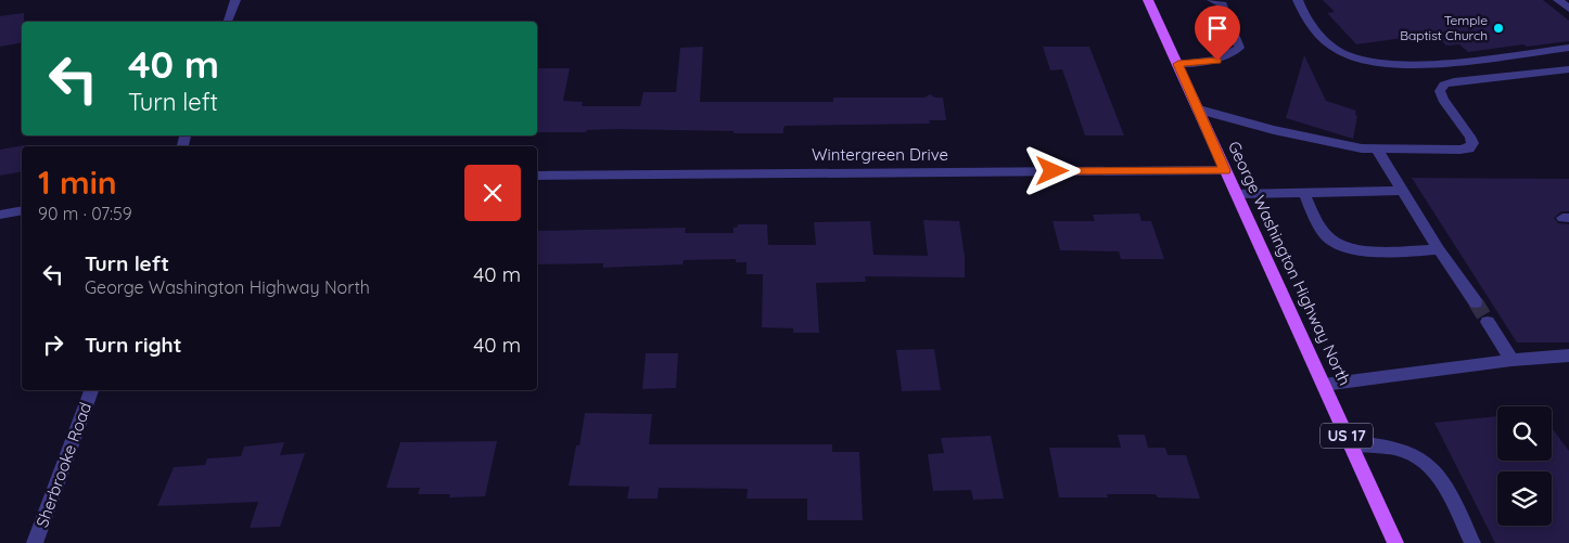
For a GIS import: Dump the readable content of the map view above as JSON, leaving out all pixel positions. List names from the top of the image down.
{
  "streets": {
    "main road": ["George Washington Highway North", "US 17"],
    "street": ["Wintergreen Drive", "Sherbrooke Road"]
  },
  "crossings": [
    ["Wintergreen Drive", "George Washington Highway North"]
  ],
  "places": ["Temple Baptist Church"],
  "page": {
    "turn": ["40 m", "Turn left"],
    "heading": ["1 min", "90 m · 07:59"],
    "list": [
      {
        "name": "Turn left",
        "note": "George Washington Highway North",
        "value": "40 m"
      },
      {
        "name": "Turn right",
        "value": "40 m"
      }
    ]
  }
}
